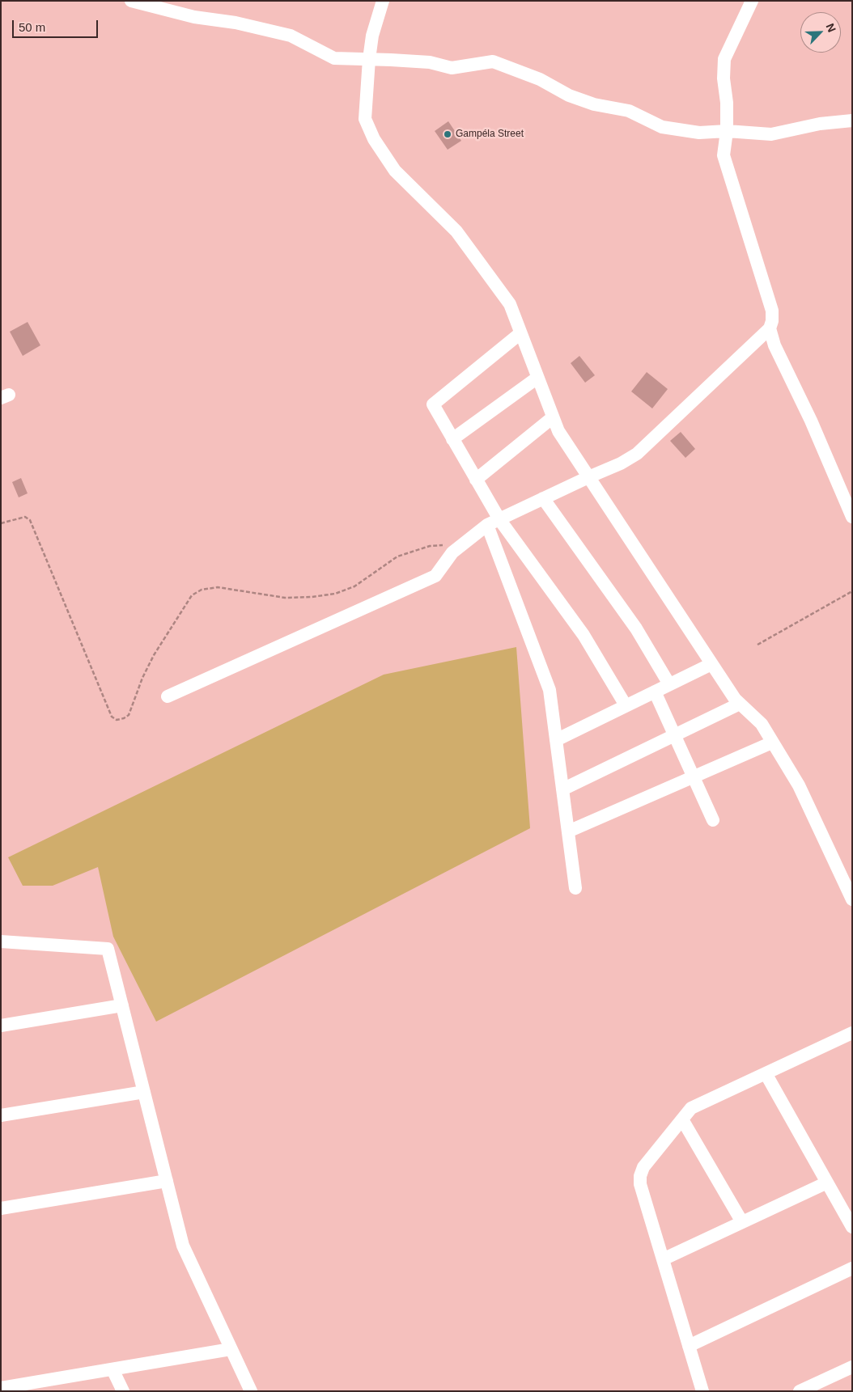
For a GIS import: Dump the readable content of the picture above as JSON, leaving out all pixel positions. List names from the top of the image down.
{
  "places": ["Gampéla Street"],
  "scale_bar": "50 m",
  "north": "top right"
}
